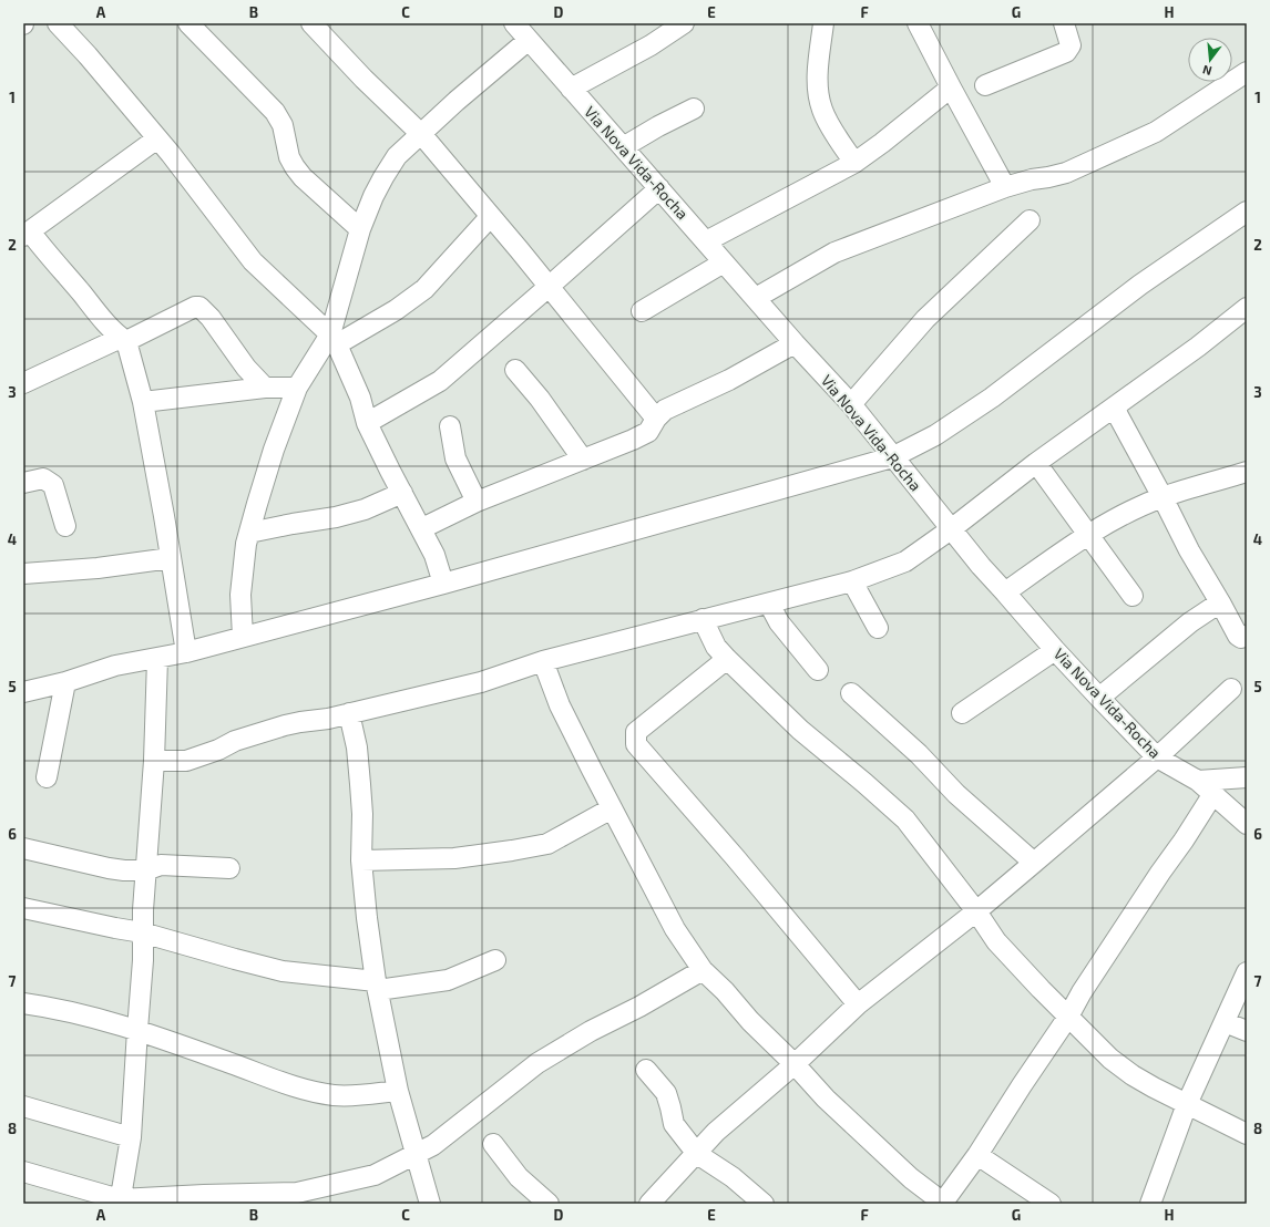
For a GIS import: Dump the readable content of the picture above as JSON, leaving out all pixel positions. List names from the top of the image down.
{
  "streets": {
    "street": ["Via Nova Vida-Rocha"]
  },
  "north": "bottom",
  "grid": {
    "columns": [
      "A",
      "B",
      "C",
      "D",
      "E",
      "F",
      "G",
      "H"
    ],
    "rows": [
      "1",
      "2",
      "3",
      "4",
      "5",
      "6",
      "7",
      "8"
    ]
  }
}
